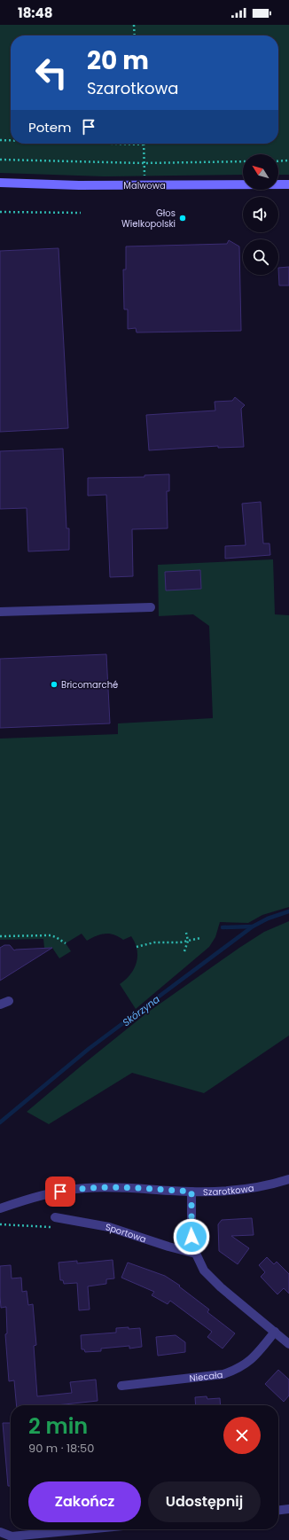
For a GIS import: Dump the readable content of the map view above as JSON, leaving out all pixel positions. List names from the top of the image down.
{
  "streets": {
    "street": [
      "Malwowa",
      "Szarotkowa",
      "Sportowa",
      "Niecała"
    ]
  },
  "water": ["Skórzyna"],
  "places": ["Głos Wielkopolski", "Bricomarché"],
  "north": "top left",
  "page": {
    "status": "18:48",
    "turn": ["20 m", "Szarotkowa"],
    "then": "Potem",
    "heading": ["2 min", "90 m · 18:50"],
    "buttons": ["Zakończ", "Udostępnij"]
  }
}
